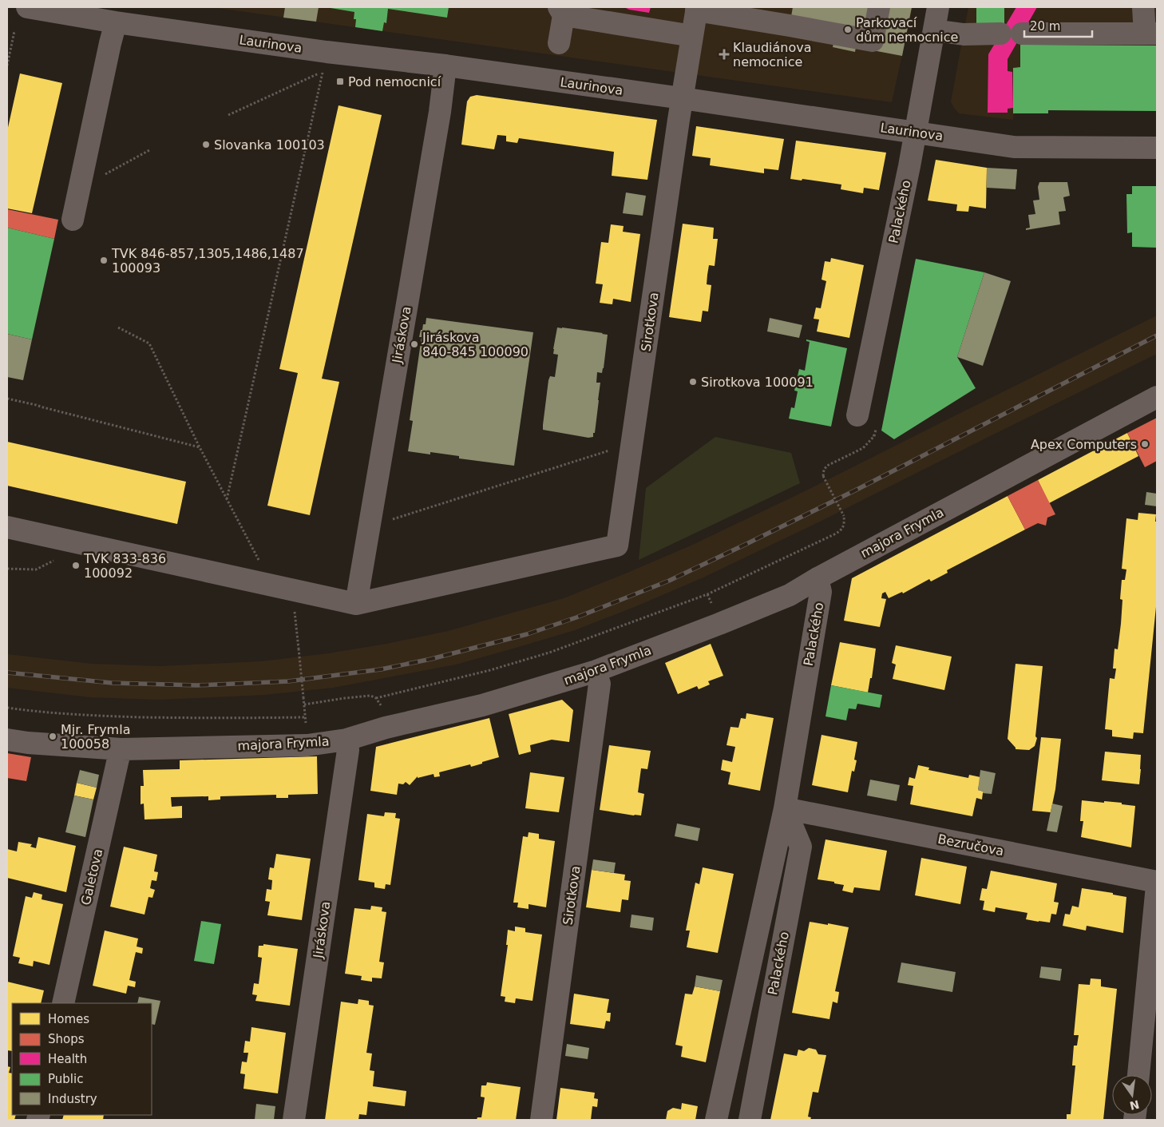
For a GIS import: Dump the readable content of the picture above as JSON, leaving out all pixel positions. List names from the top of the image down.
{
  "streets": {
    "street": [
      "Laurinova",
      "Palackého",
      "Sirotkova",
      "Jiráskova",
      "majora Frymla",
      "Bezručova",
      "Galetova"
    ]
  },
  "crossings": [
    ["Laurinova", "Palackého"],
    ["Laurinova", "Sirotkova"],
    ["Laurinova", "Jiráskova"],
    ["Palackého", "majora Frymla"],
    ["Palackého", "Bezručova"],
    ["Sirotkova", "Jiráskova"],
    ["Sirotkova", "majora Frymla"],
    ["Jiráskova", "majora Frymla"],
    ["majora Frymla", "Galetova"]
  ],
  "places": {
    "other": [
      "Parkovací dům nemocnice",
      "Slovanka 100103",
      "TVK 846-857,1305,1486,1487 100093",
      "Jiráskova 840-845 100090",
      "Sirotkova 100091",
      "Apex Computers",
      "TVK 833-836 100092",
      "Mjr. Frymla 100058"
    ],
    "health": ["Klaudiánova nemocnice"],
    "transit": ["Pod nemocnicí"]
  },
  "legend": [
    "Homes",
    "Shops",
    "Health",
    "Public",
    "Industry"
  ],
  "scale_bar": "20 m",
  "north": "bottom"
}
